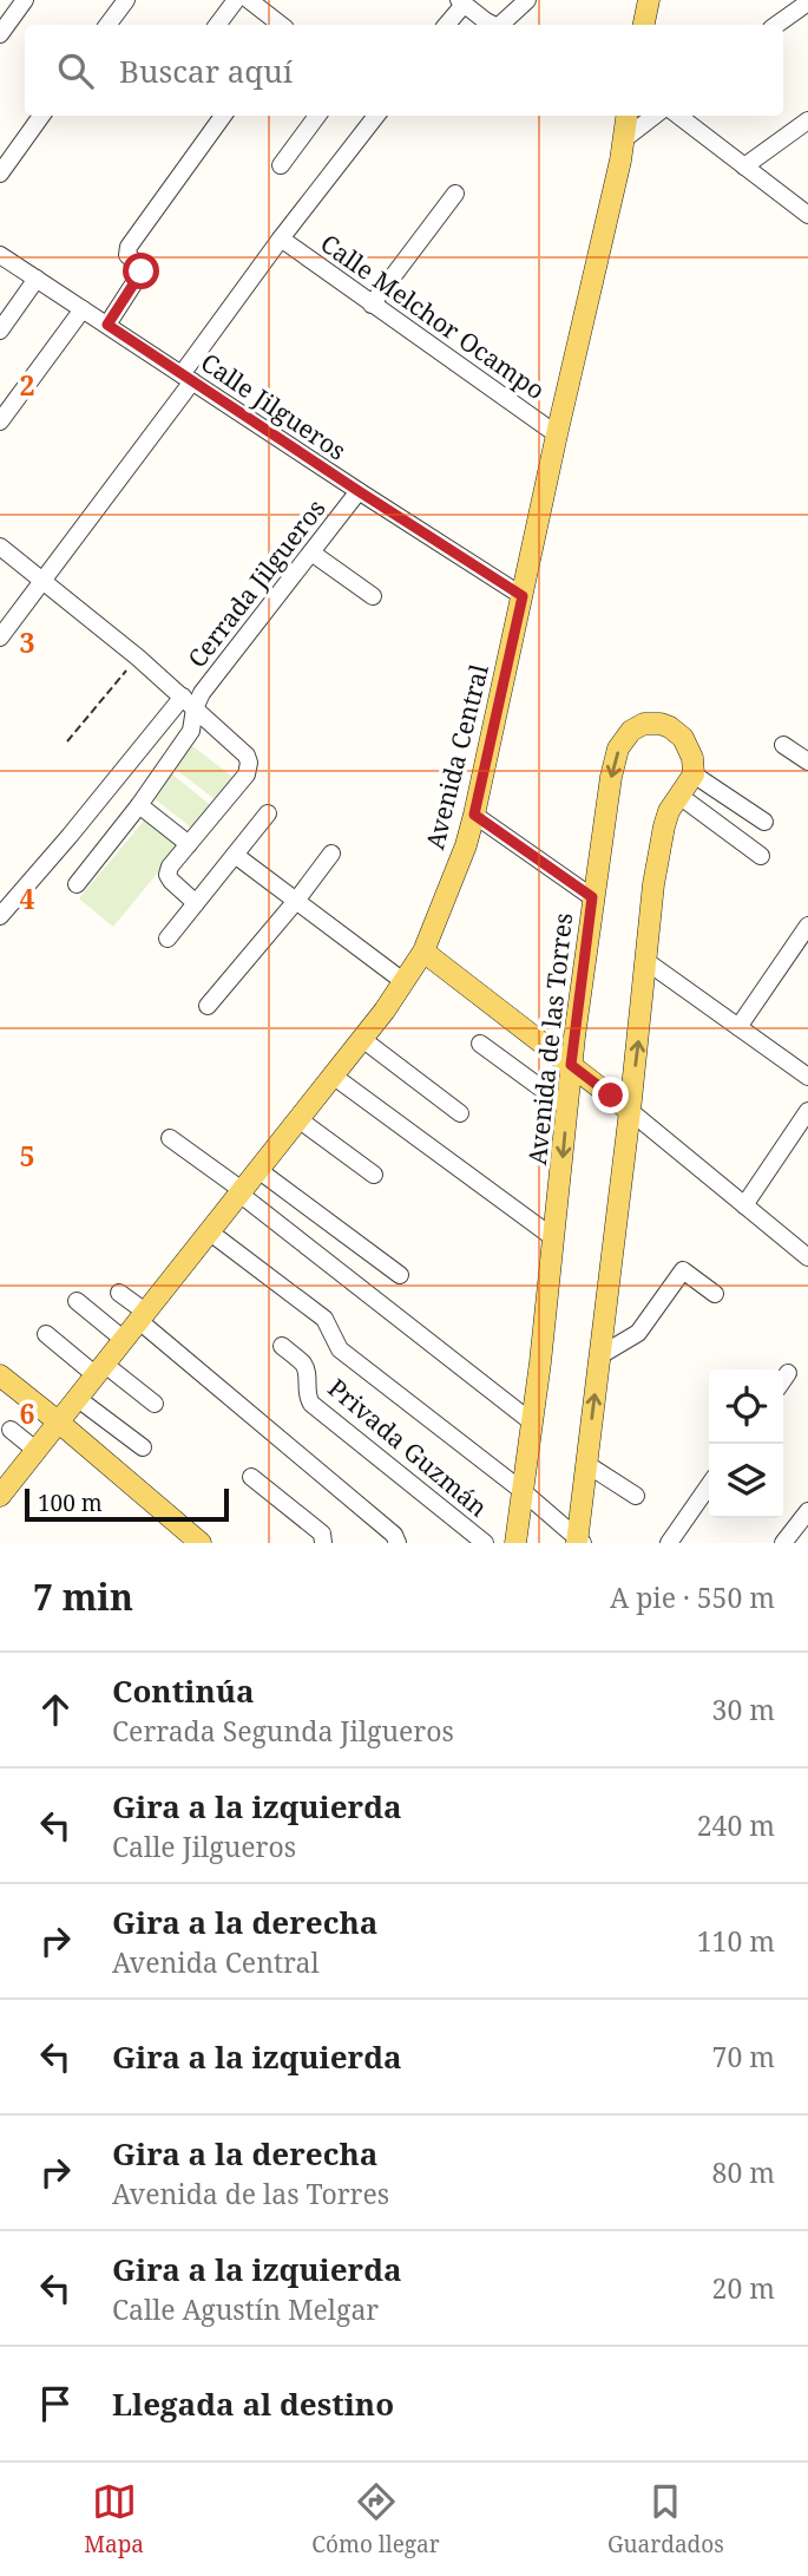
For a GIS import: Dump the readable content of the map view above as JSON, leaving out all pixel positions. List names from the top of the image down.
{
  "streets": {
    "main road": ["Avenida Central", "Avenida de las Torres"],
    "street": [
      "Calle Melchor Ocampo",
      "Calle Jilgueros",
      "Cerrada Jilgueros",
      "Privada Guzmán"
    ]
  },
  "crossings": [
    ["Calle Melchor Ocampo", "Avenida Central"],
    ["Calle Jilgueros", "Cerrada Jilgueros"],
    ["Calle Jilgueros", "Avenida Central"]
  ],
  "scale_bar": "100 m",
  "page": {
    "search": "Buscar aquí",
    "scale": "100 m",
    "heading": ["7 min", "A pie · 550 m"],
    "list": [
      ["Continúa", "Cerrada Segunda Jilgueros", "30 m"],
      ["Gira a la izquierda", "Calle Jilgueros", "240 m"],
      ["Gira a la derecha", "Avenida Central", "110 m"],
      ["Gira a la izquierda", "70 m"],
      ["Gira a la derecha", "Avenida de las Torres", "80 m"],
      ["Gira a la izquierda", "Calle Agustín Melgar", "20 m"],
      "Llegada al destino"
    ],
    "nav": ["Mapa", "Cómo llegar", "Guardados"]
  },
  "grid": {
    "rows": [
      "2",
      "3",
      "4",
      "5",
      "6"
    ]
  }
}
